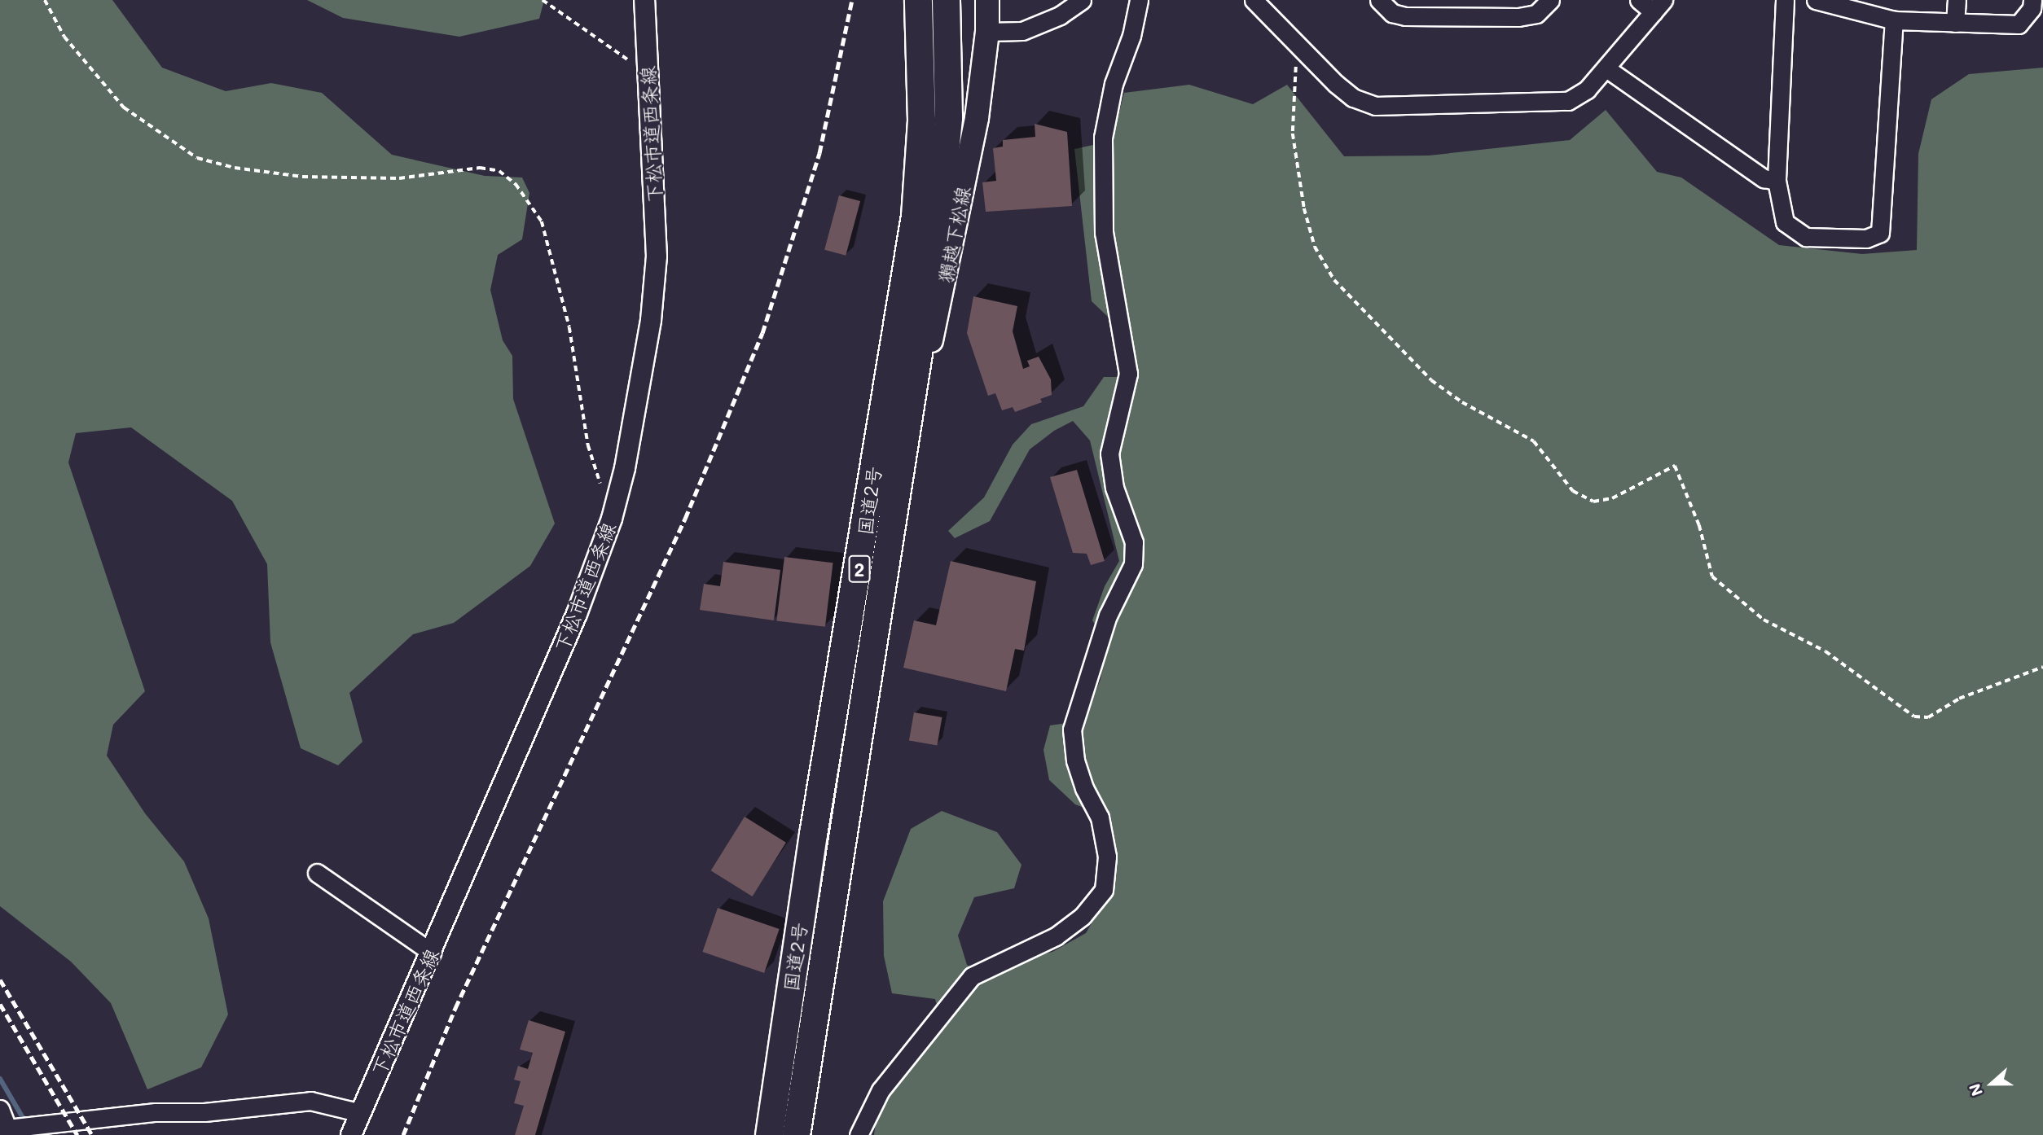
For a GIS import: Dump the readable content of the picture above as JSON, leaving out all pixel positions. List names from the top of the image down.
{
  "streets": {
    "highway": ["国道2号", "2"],
    "main road": ["獺越下松線"],
    "street": ["下松市道西条線"]
  },
  "crossings": [
    ["獺越下松線", "国道2号"]
  ],
  "north": "left"
}
